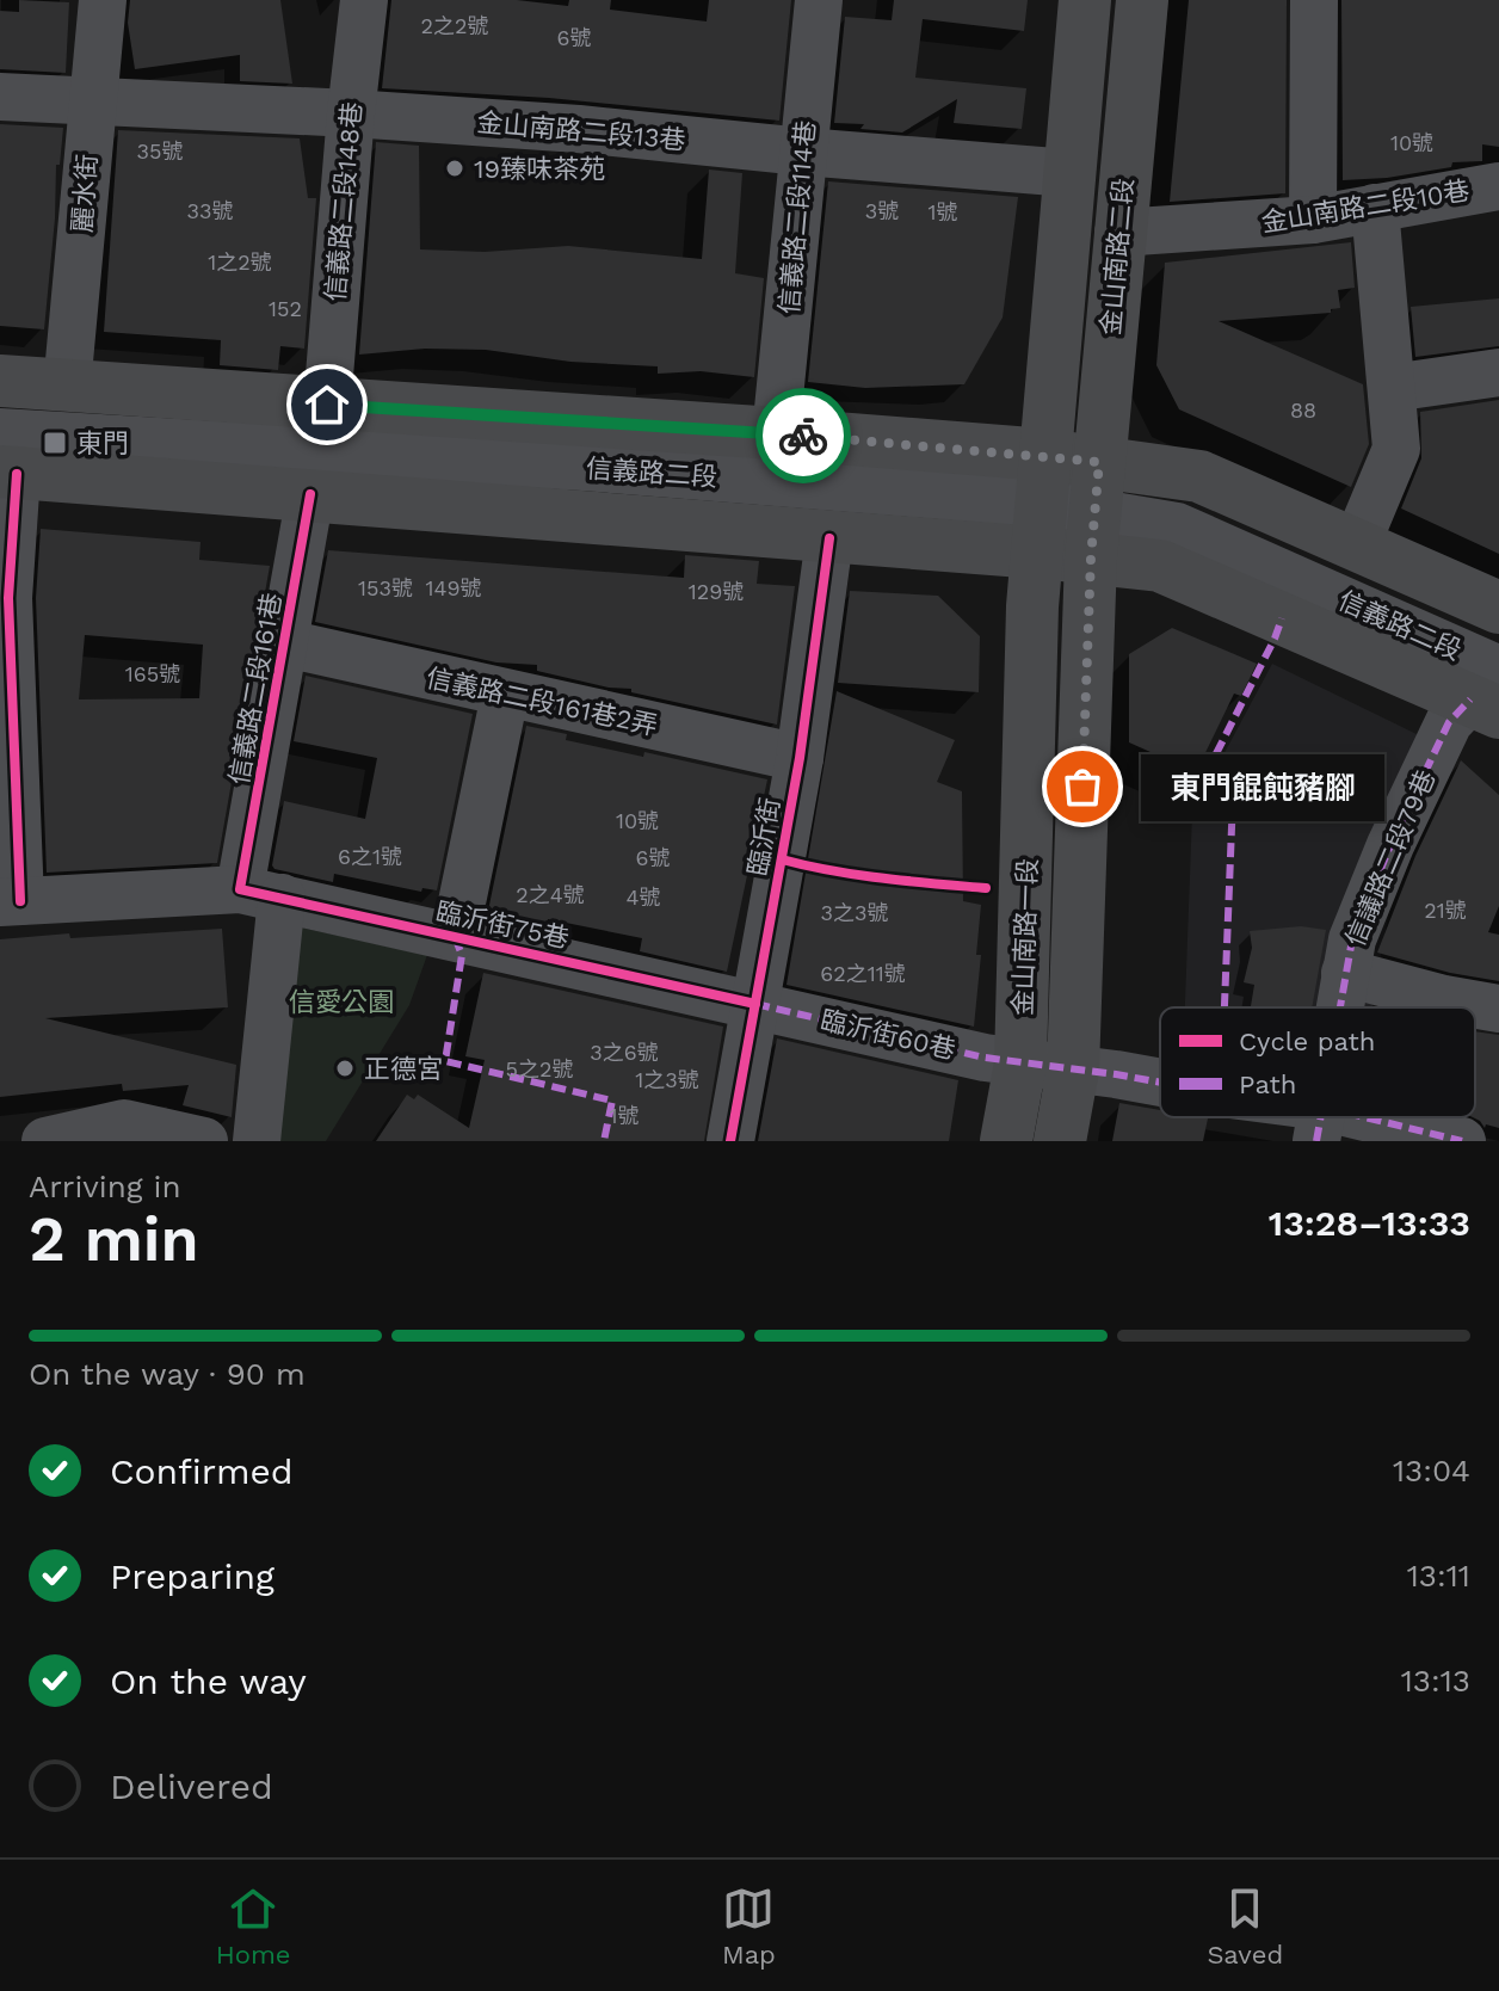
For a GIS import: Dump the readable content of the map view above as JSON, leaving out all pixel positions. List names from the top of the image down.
{
  "streets": {
    "main road": ["金山南路二段", "信義路二段", "金山南路一段"],
    "street": [
      "金山南路二段13巷",
      "麗水街",
      "信義路二段148巷",
      "金山南路二段10巷",
      "信義路二段114巷",
      "信義路二段161巷",
      "信義路二段161巷2弄",
      "臨沂街",
      "信議路二段79巷",
      "臨沂街75巷",
      "臨沂街60巷"
    ]
  },
  "crossings": [
    ["金山南路二段13巷", "麗水街"],
    ["金山南路二段13巷", "信義路二段148巷"],
    ["金山南路二段13巷", "信義路二段114巷"],
    ["金山南路二段13巷", "金山南路二段"],
    ["麗水街", "信義路二段"],
    ["信義路二段148巷", "信義路二段"],
    ["金山南路二段10巷", "金山南路二段"],
    ["信義路二段114巷", "信義路二段"],
    ["金山南路二段", "信義路二段"],
    ["金山南路二段", "金山南路一段"],
    ["信義路二段", "信義路二段161巷"],
    ["信義路二段", "臨沂街"],
    ["信義路二段", "信議路二段79巷"],
    ["信義路二段", "金山南路一段"],
    ["信義路二段161巷", "信義路二段161巷2弄"],
    ["信義路二段161巷", "臨沂街75巷"],
    ["信義路二段161巷2弄", "臨沂街"],
    ["臨沂街", "臨沂街75巷"],
    ["臨沂街", "臨沂街60巷"],
    ["臨沂街75巷", "臨沂街60巷"],
    ["金山南路一段", "臨沂街60巷"]
  ],
  "parks": ["信愛公園"],
  "places": {
    "other": ["19臻味茶苑", "東門餛飩豬腳", "正德宮"],
    "transit": ["東門"]
  },
  "house_numbers": [
    "2之2號",
    "6號",
    "10號",
    "35號",
    "33號",
    "3號",
    "1號",
    "1之2號",
    "152",
    "88",
    "153號",
    "149號",
    "129號",
    "165號",
    "10號",
    "6之1號",
    "6號",
    "2之4號",
    "4號",
    "21號",
    "3之3號",
    "62之11號",
    "3之6號",
    "5之2號",
    "1之3號",
    "1號"
  ],
  "legend": ["Cycle path", "Path"],
  "page": {
    "bubble": "東門餛飩豬腳",
    "heading": ["2 min", "Arriving in", "13:28–13:33"],
    "bar": "On the way · 90 m",
    "list": [
      ["Confirmed", "13:04"],
      ["Preparing", "13:11"],
      ["On the way", "13:13"],
      "Delivered"
    ],
    "tabs": ["Home", "Map", "Saved"]
  }
}
